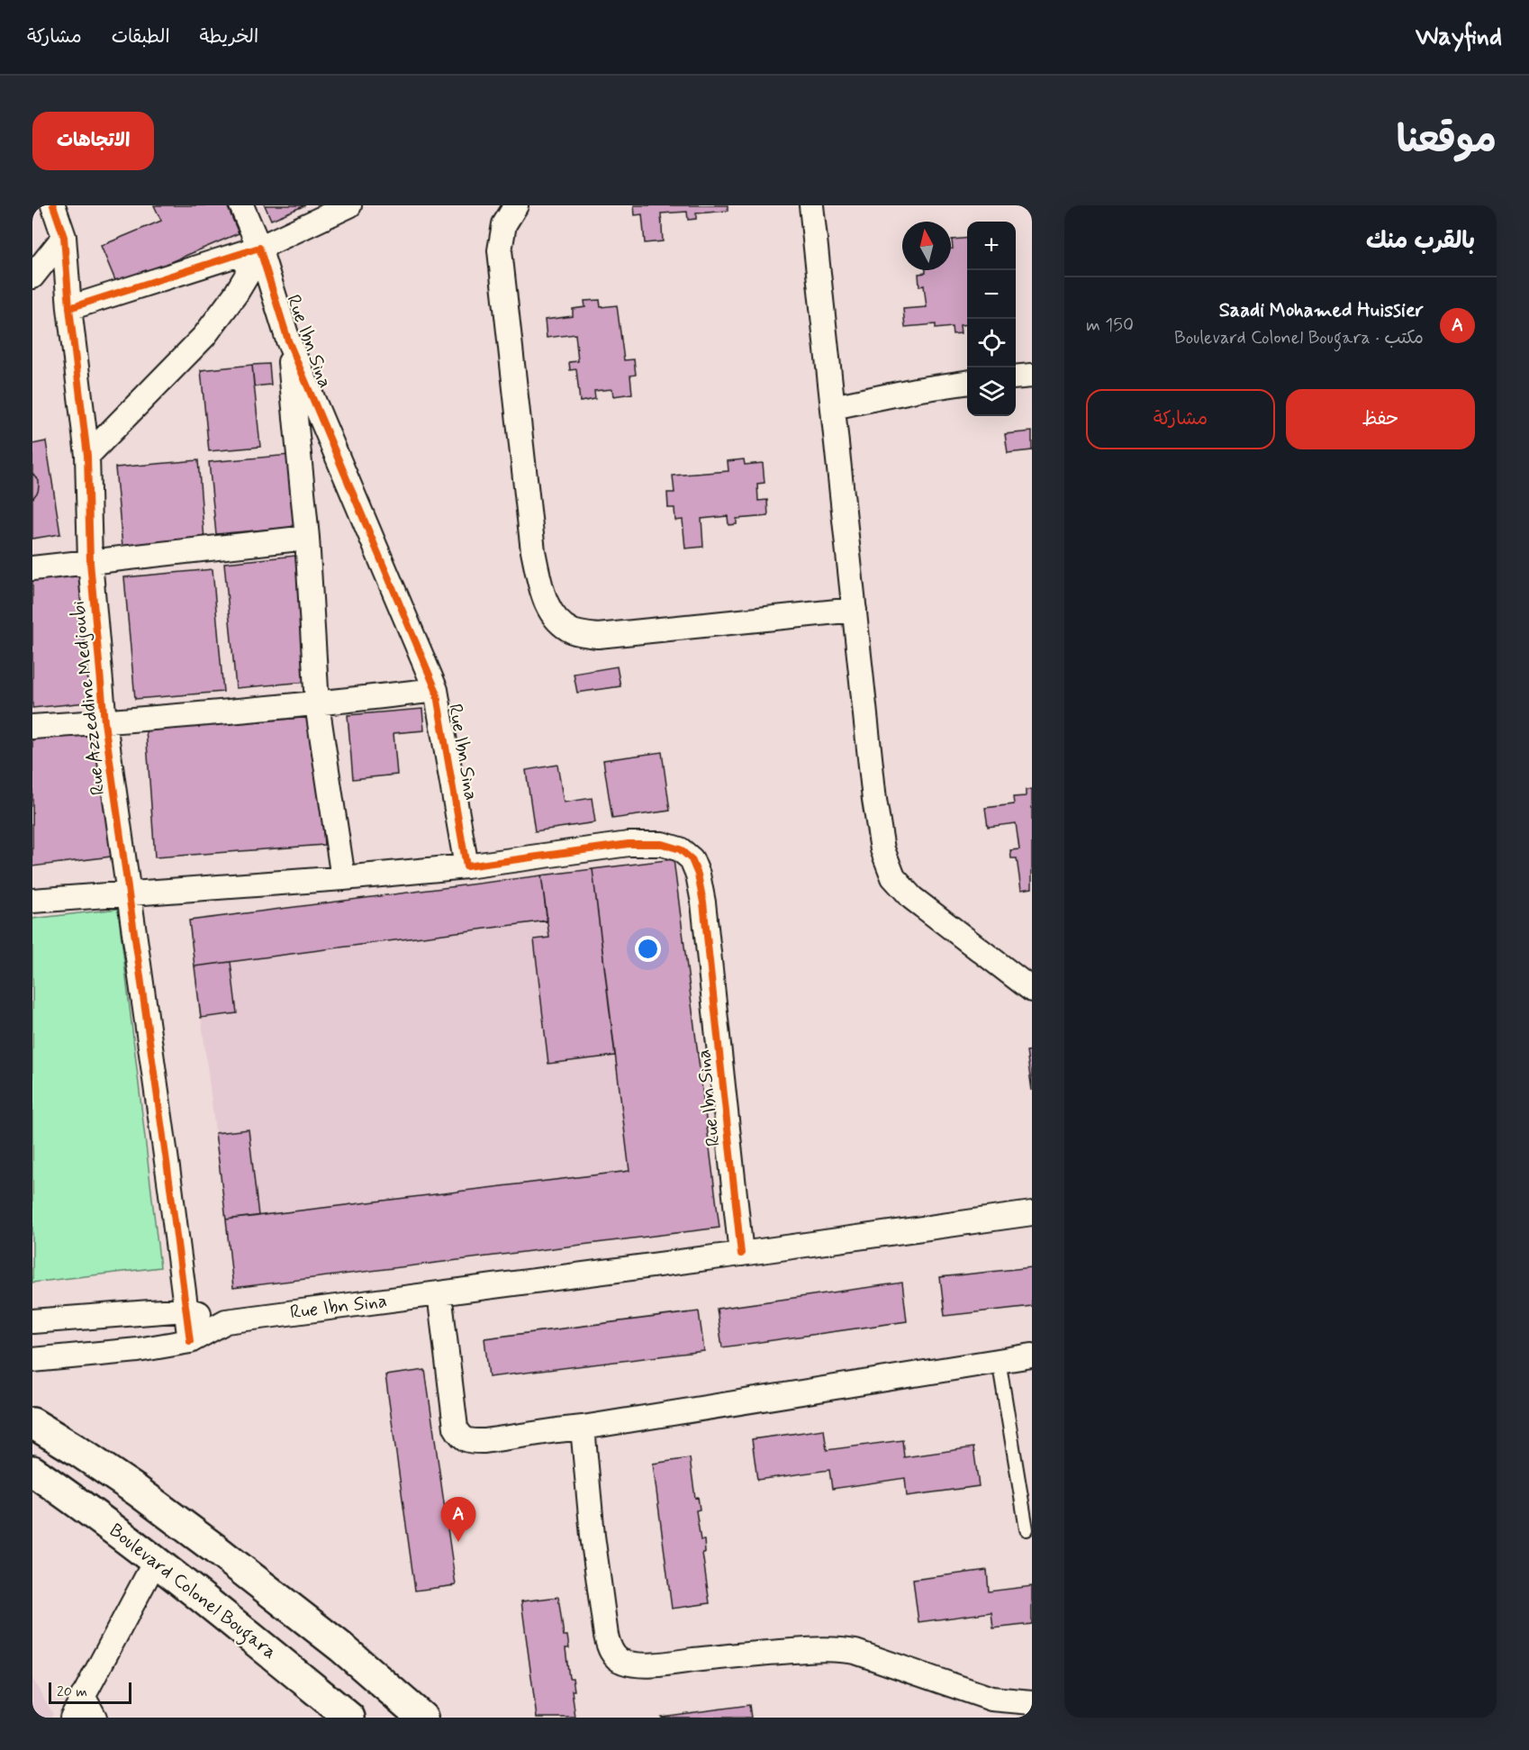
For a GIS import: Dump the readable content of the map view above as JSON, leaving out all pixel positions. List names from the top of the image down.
{
  "streets": {
    "main road": ["Boulevard Colonel Bougara"],
    "street": ["Rue Ibn Sina", "Rue Azzeddine Medjoubi"]
  },
  "scale_bar": "20 m",
  "north": "top",
  "page": {
    "header": "Wayfind",
    "nav": ["الخريطة", "الطبقات", "مشاركة"],
    "title": "موقعنا",
    "buttons": [
      "الاتجاهات",
      ["حفظ", "مشاركة"]
    ],
    "heading": "بالقرب منك",
    "map_buttons": ["+", "−"],
    "list": [
      {
        "mark": "A",
        "name": "Saadi Mohamed Huissier",
        "note": "مكتب · Boulevard Colonel Bougara",
        "value": "150 m"
      }
    ],
    "pins": "A",
    "scale": "20 m"
  }
}
